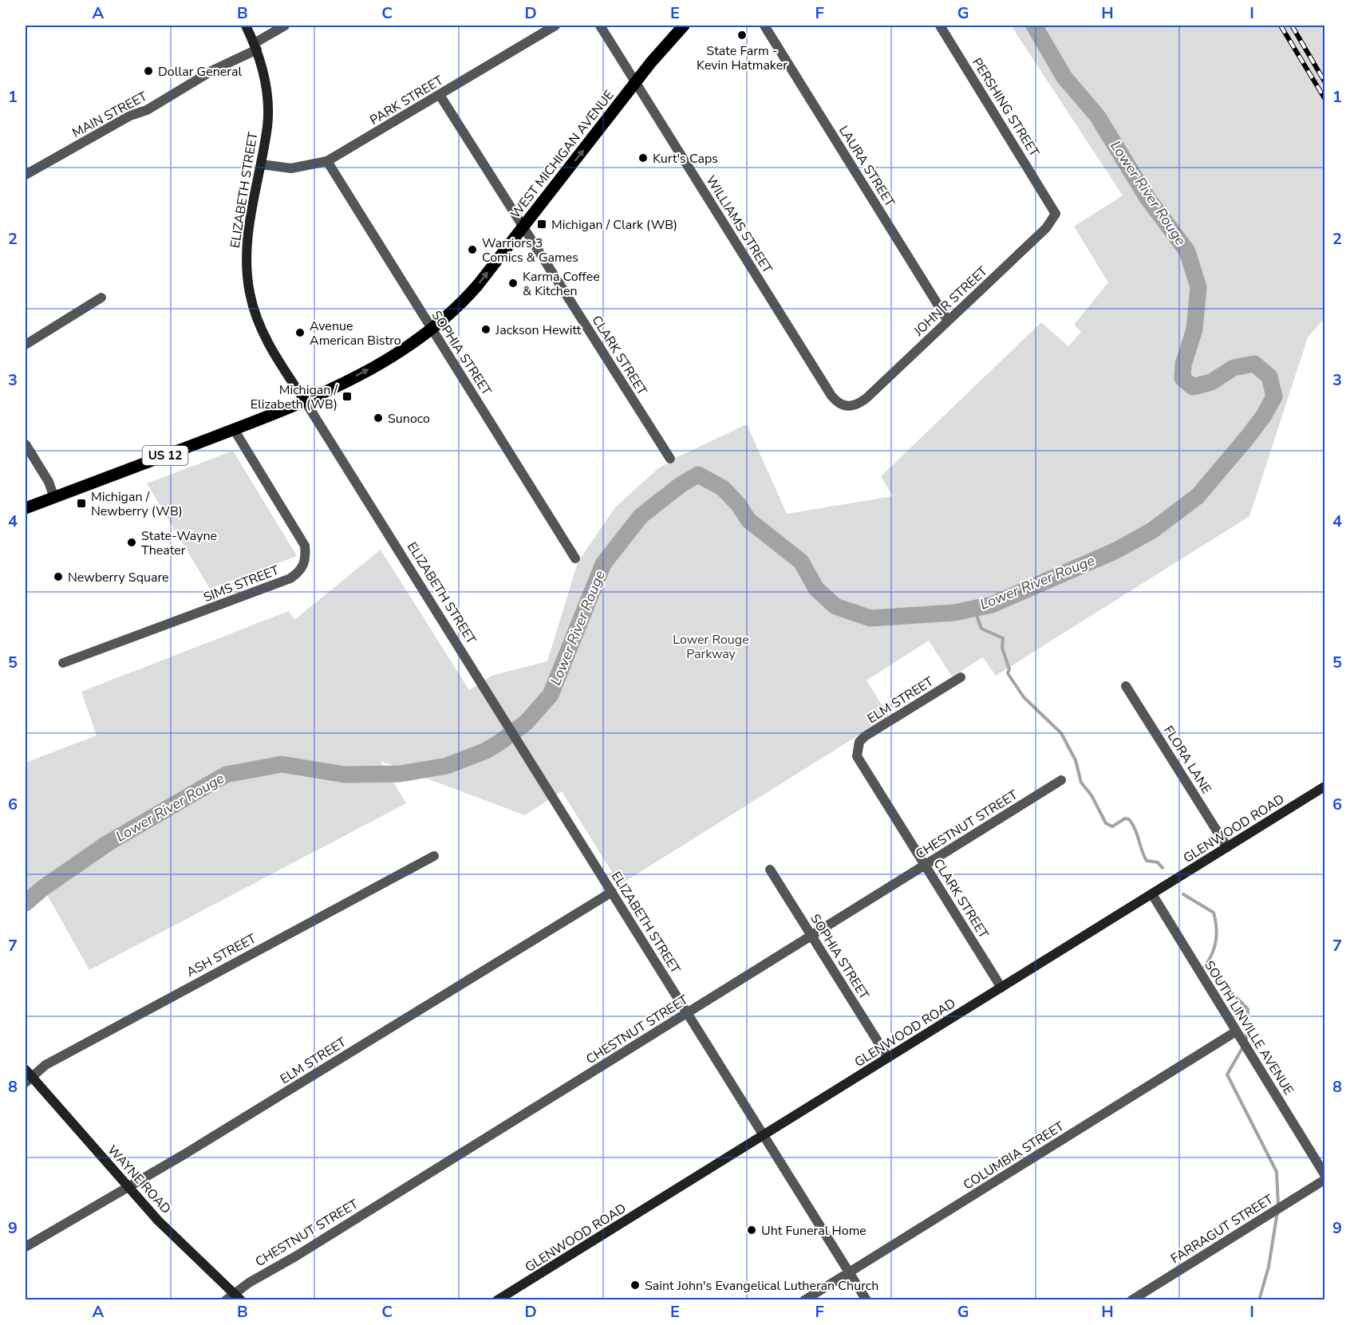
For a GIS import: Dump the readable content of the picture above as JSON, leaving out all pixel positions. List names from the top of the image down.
{
  "streets": {
    "main road": ["WEST MICHIGAN AVENUE", "US 12"],
    "street": [
      "PARK STREET",
      "PERSHING STREET",
      "MAIN STREET",
      "LAURA STREET",
      "ELIZABETH STREET",
      "WILLIAMS STREET",
      "JOHN R STREET",
      "SOPHIA STREET",
      "CLARK STREET",
      "SIMS STREET",
      "ELM STREET",
      "FLORA LANE",
      "CHESTNUT STREET",
      "GLENWOOD ROAD",
      "ASH STREET",
      "SOUTH LINVILLE AVENUE",
      "COLUMBIA STREET",
      "WAYNE ROAD",
      "FARRAGUT STREET"
    ]
  },
  "crossings": [
    ["PARK STREET", "ELIZABETH STREET"],
    ["PARK STREET", "SOPHIA STREET"],
    ["PARK STREET", "CLARK STREET"],
    ["PERSHING STREET", "JOHN R STREET"],
    ["MAIN STREET", "ELIZABETH STREET"],
    ["WEST MICHIGAN AVENUE", "ELIZABETH STREET"],
    ["WEST MICHIGAN AVENUE", "WILLIAMS STREET"],
    ["WEST MICHIGAN AVENUE", "SOPHIA STREET"],
    ["WEST MICHIGAN AVENUE", "CLARK STREET"],
    ["WEST MICHIGAN AVENUE", "SIMS STREET"],
    ["LAURA STREET", "JOHN R STREET"],
    ["ELIZABETH STREET", "ELM STREET"],
    ["ELIZABETH STREET", "CHESTNUT STREET"],
    ["ELIZABETH STREET", "GLENWOOD ROAD"],
    ["ELIZABETH STREET", "COLUMBIA STREET"],
    ["WILLIAMS STREET", "JOHN R STREET"],
    ["SOPHIA STREET", "CHESTNUT STREET"],
    ["SOPHIA STREET", "GLENWOOD ROAD"],
    ["CLARK STREET", "ELM STREET"],
    ["CLARK STREET", "CHESTNUT STREET"],
    ["CLARK STREET", "GLENWOOD ROAD"],
    ["ELM STREET", "WAYNE ROAD"],
    ["FLORA LANE", "GLENWOOD ROAD"],
    ["CHESTNUT STREET", "WAYNE ROAD"],
    ["GLENWOOD ROAD", "SOUTH LINVILLE AVENUE"],
    ["ASH STREET", "WAYNE ROAD"],
    ["SOUTH LINVILLE AVENUE", "COLUMBIA STREET"]
  ],
  "one_way": ["WEST MICHIGAN AVENUE"],
  "water": ["Lower River Rouge"],
  "parks": ["Lower Rouge Parkway"],
  "places": {
    "other": [
      "State Farm - Kevin Hatmaker",
      "Dollar General",
      "Kurt's Caps",
      "Warriors 3 Comics & Games",
      "Karma Coffee & Kitchen",
      "Jackson Hewitt",
      "Avenue American Bistro",
      "Sunoco",
      "State-Wayne Theater",
      "Newberry Square",
      "Uht Funeral Home",
      "Saint John's Evangelical Lutheran Church"
    ],
    "transit": ["Michigan / Clark (WB)", "Michigan / Elizabeth (WB)", "Michigan / Newberry (WB)"]
  },
  "grid": {
    "columns": [
      "A",
      "B",
      "C",
      "D",
      "E",
      "F",
      "G",
      "H",
      "I"
    ],
    "rows": [
      "1",
      "2",
      "3",
      "4",
      "5",
      "6",
      "7",
      "8",
      "9"
    ]
  }
}
